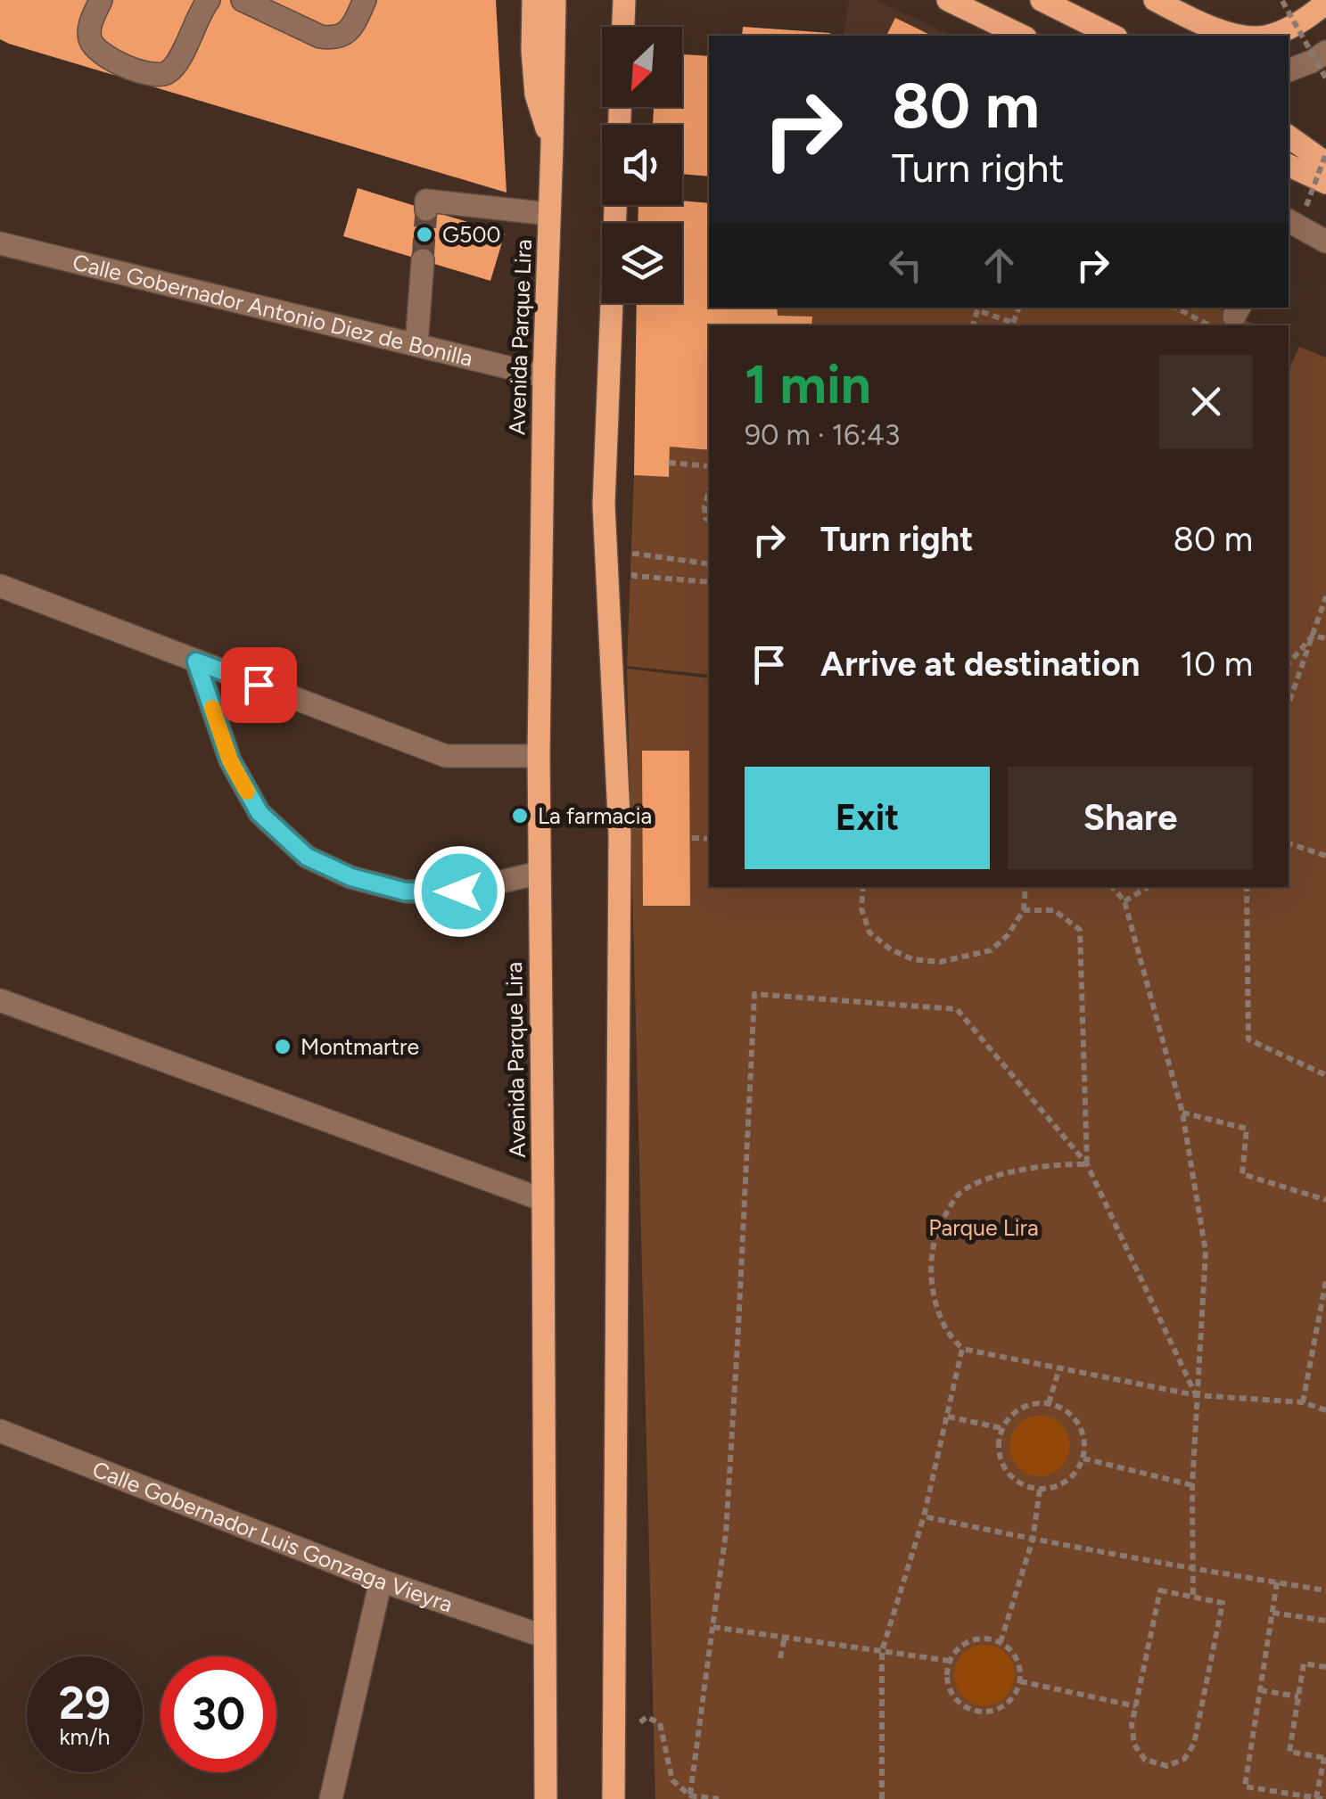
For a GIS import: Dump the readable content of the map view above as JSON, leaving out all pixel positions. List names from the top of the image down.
{
  "streets": {
    "main road": ["Avenida Parque Lira"],
    "street": ["Calle Gobernador Antonio Diez de Bonilla", "Calle Gobernador Luis Gonzaga Vieyra"]
  },
  "crossings": [
    ["Calle Gobernador Antonio Diez de Bonilla", "Avenida Parque Lira"],
    ["Avenida Parque Lira", "Calle Gobernador Luis Gonzaga Vieyra"]
  ],
  "parks": ["Parque Lira"],
  "places": ["G500", "La farmacia", "Montmartre"],
  "north": "bottom left",
  "page": {
    "turn": ["80 m", "Turn right"],
    "heading": ["1 min", "90 m · 16:43"],
    "list": [
      {
        "name": "Turn right",
        "value": "80 m"
      },
      {
        "name": "Arrive at destination",
        "value": "10 m"
      }
    ],
    "buttons": ["Exit", "Share"],
    "speed": "29 km/h",
    "limit": "30"
  }
}
